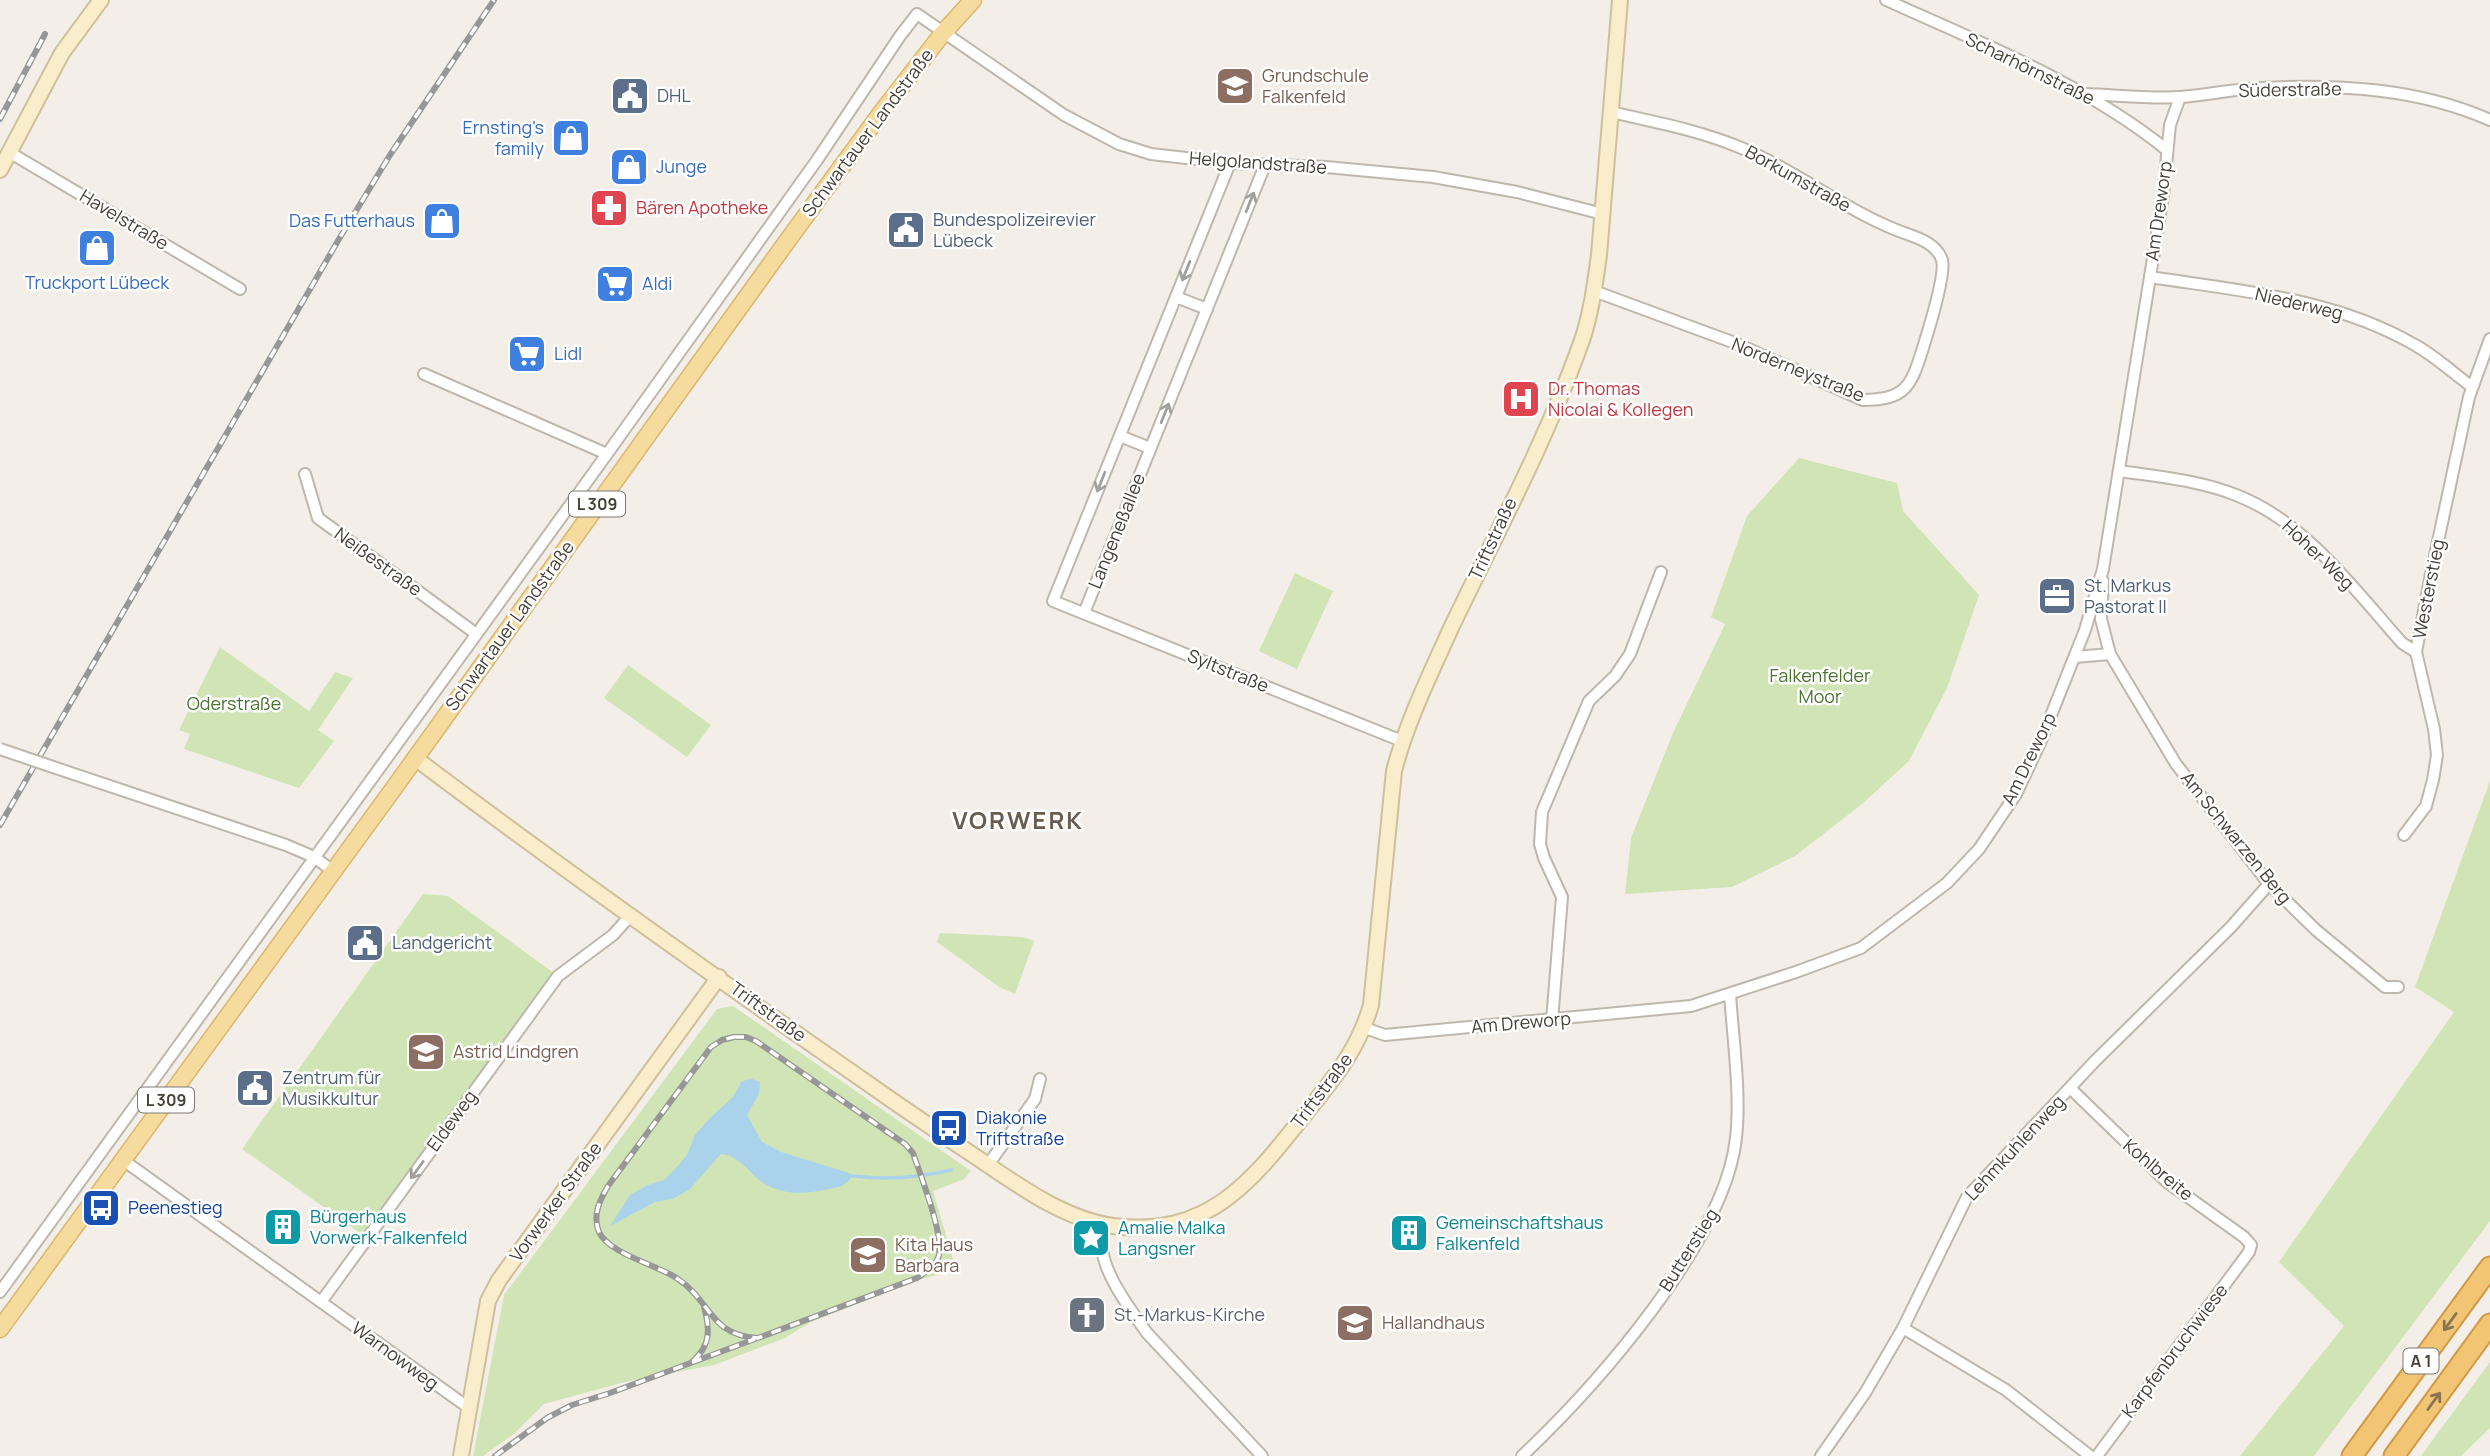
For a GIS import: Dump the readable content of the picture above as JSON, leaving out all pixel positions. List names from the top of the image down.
{
  "streets": {
    "highway": ["A 1"],
    "main road": ["Schwartauer Landstraße", "L 309"],
    "street": [
      "Scharhörnstraße",
      "Süderstraße",
      "Helgolandstraße",
      "Borkumstraße",
      "Am Dreworp",
      "Havelstraße",
      "Niederweg",
      "Norderneystraße",
      "Langeneßallee",
      "Triftstraße",
      "Hoher Weg",
      "Neißestraße",
      "Westerstieg",
      "Syltstraße",
      "Am Schwarzen Berg",
      "Eldeweg",
      "Lehmkuhlenweg",
      "Kohlbreite",
      "Vorwerker Straße",
      "Butterstieg",
      "Karpfenbruchwiese",
      "Warnowweg"
    ]
  },
  "crossings": [
    ["Scharhörnstraße", "Süderstraße"],
    ["Scharhörnstraße", "Am Dreworp"],
    ["Süderstraße", "Am Dreworp"],
    ["Schwartauer Landstraße", "Helgolandstraße"],
    ["Schwartauer Landstraße", "L 309"],
    ["Schwartauer Landstraße", "Triftstraße"],
    ["Schwartauer Landstraße", "Neißestraße"],
    ["Schwartauer Landstraße", "Warnowweg"],
    ["Helgolandstraße", "L 309"],
    ["Helgolandstraße", "Langeneßallee"],
    ["Helgolandstraße", "Triftstraße"],
    ["Borkumstraße", "Norderneystraße"],
    ["Borkumstraße", "Triftstraße"],
    ["Am Dreworp", "Niederweg"],
    ["Am Dreworp", "Triftstraße"],
    ["Am Dreworp", "Hoher Weg"],
    ["Am Dreworp", "Am Schwarzen Berg"],
    ["Am Dreworp", "Butterstieg"],
    ["Niederweg", "Westerstieg"],
    ["Norderneystraße", "Triftstraße"],
    ["Langeneßallee", "Syltstraße"],
    ["Triftstraße", "Syltstraße"],
    ["Triftstraße", "Eldeweg"],
    ["Triftstraße", "Vorwerker Straße"],
    ["Hoher Weg", "Westerstieg"],
    ["Am Schwarzen Berg", "Lehmkuhlenweg"],
    ["Eldeweg", "Warnowweg"],
    ["Lehmkuhlenweg", "Kohlbreite"],
    ["Kohlbreite", "Karpfenbruchwiese"],
    ["Vorwerker Straße", "Warnowweg"]
  ],
  "one_way": ["Eldeweg"],
  "districts": ["VORWERK"],
  "parks": ["Falkenfelder Moor", "Oderstraße"],
  "places": {
    "school or university": [
      "Grundschule Falkenfeld",
      "Astrid Lindgren",
      "Kita Haus Barbara",
      "Hallandhaus"
    ],
    "public building": [
      "DHL",
      "Bundespolizeirevier Lübeck",
      "Landgericht",
      "Zentrum für Musikkultur"
    ],
    "shop": [
      "Ernsting's family",
      "Junge",
      "Das Futterhaus",
      "Truckport Lübeck"
    ],
    "pharmacy": ["Bären Apotheke"],
    "supermarket": ["Aldi", "Lidl"],
    "hospital": ["Dr. Thomas Nicolai & Kollegen"],
    "office": ["St. Markus Pastorat II"],
    "bus stop": ["Diakonie Triftstraße", "Peenestieg"],
    "building": ["Bürgerhaus Vorwerk-Falkenfeld", "Gemeinschaftshaus Falkenfeld"],
    "place": ["Amalie Malka Langsner"],
    "church": ["St.-Markus-Kirche"]
  }
}
